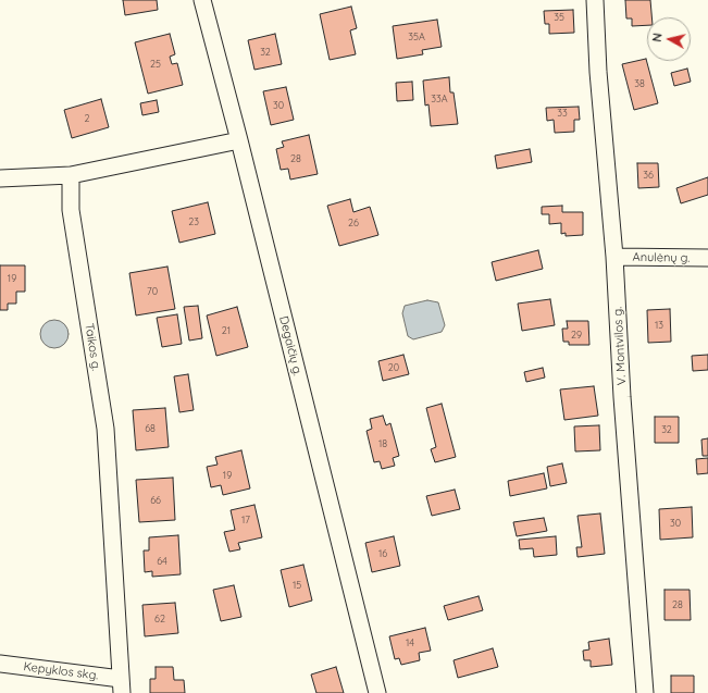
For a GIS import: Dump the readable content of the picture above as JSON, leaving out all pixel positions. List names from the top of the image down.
{
  "streets": {
    "street": [
      "Anulėnų g.",
      "Degaičių g.",
      "V. Montvilos g.",
      "Taikos g.",
      "Kepyklos skg."
    ]
  },
  "crossings": [
    ["Anulėnų g.", "V. Montvilos g."],
    ["Taikos g.", "Kepyklos skg."]
  ],
  "house_numbers": [
    "35",
    "35A",
    "32",
    "25",
    "38",
    "33A",
    "30",
    "33",
    "2",
    "28",
    "36",
    "23",
    "26",
    "19",
    "70",
    "13",
    "21",
    "29",
    "20",
    "68",
    "32",
    "18",
    "19",
    "66",
    "17",
    "30",
    "16",
    "64",
    "15",
    "28",
    "62",
    "14"
  ],
  "north": "left"
}
